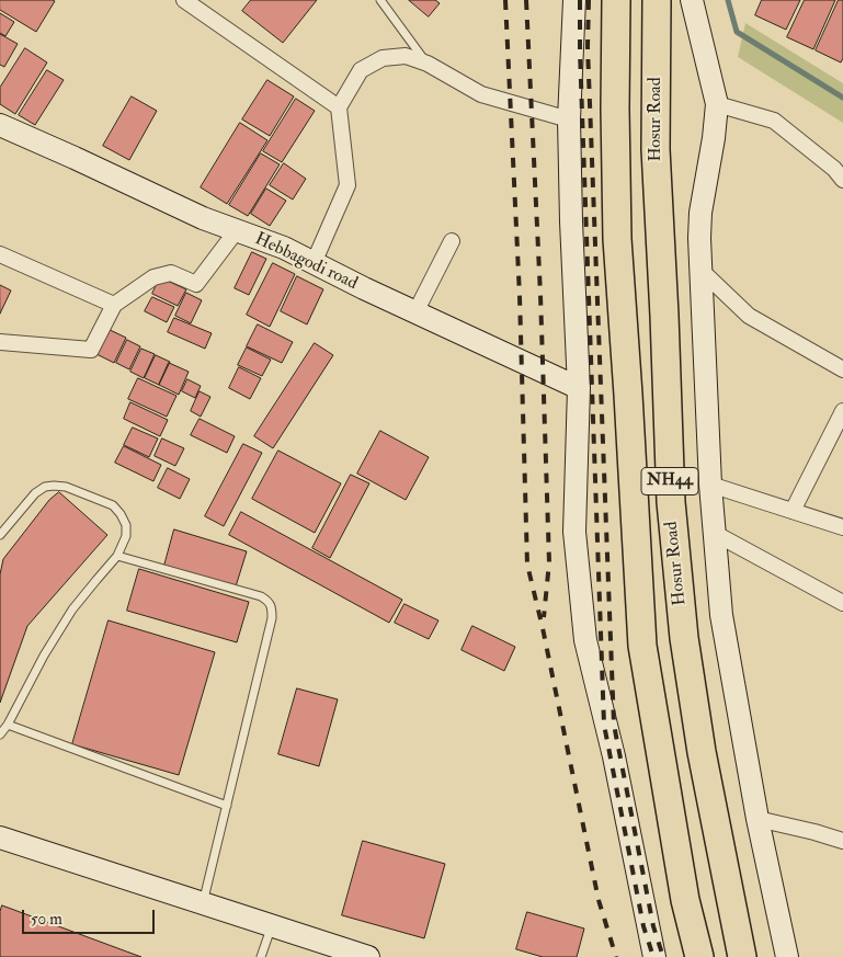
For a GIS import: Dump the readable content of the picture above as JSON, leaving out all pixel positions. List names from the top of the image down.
{
  "streets": {
    "highway": ["Hosur Road", "NH44"],
    "street": ["Hebbagodi road"]
  },
  "scale_bar": "50 m"
}
